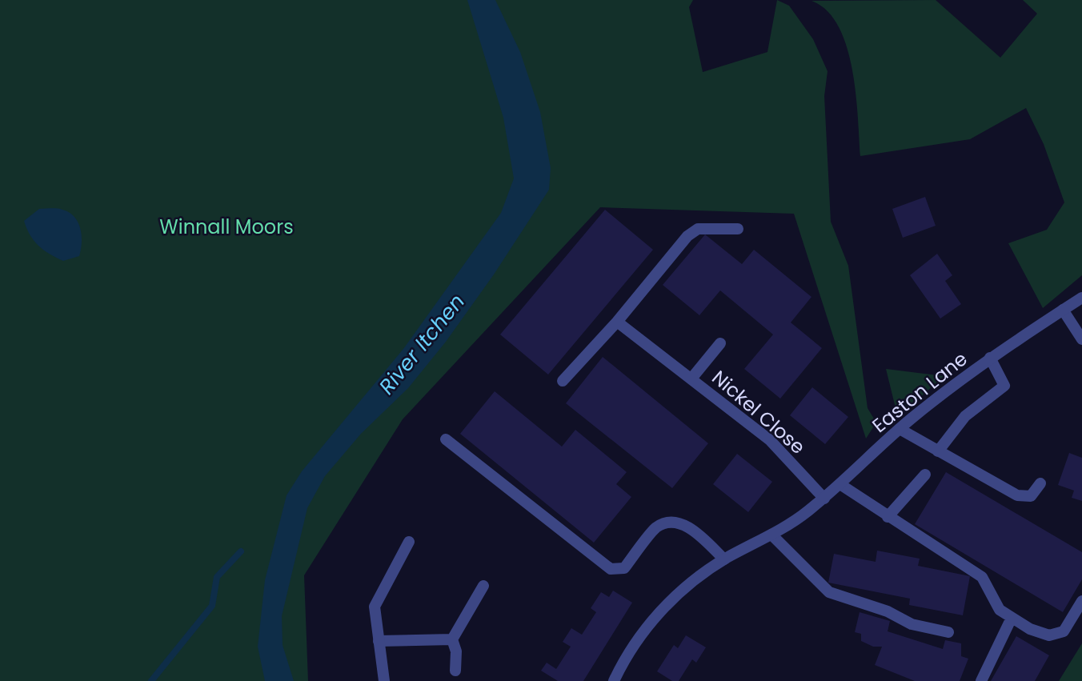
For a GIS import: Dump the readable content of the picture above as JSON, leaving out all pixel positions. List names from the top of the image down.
{
  "streets": {
    "street": ["Easton Lane", "Nickel Close"]
  },
  "crossings": [
    ["Easton Lane", "Nickel Close"]
  ],
  "water": ["River Itchen"],
  "parks": ["Winnall Moors"]
}
